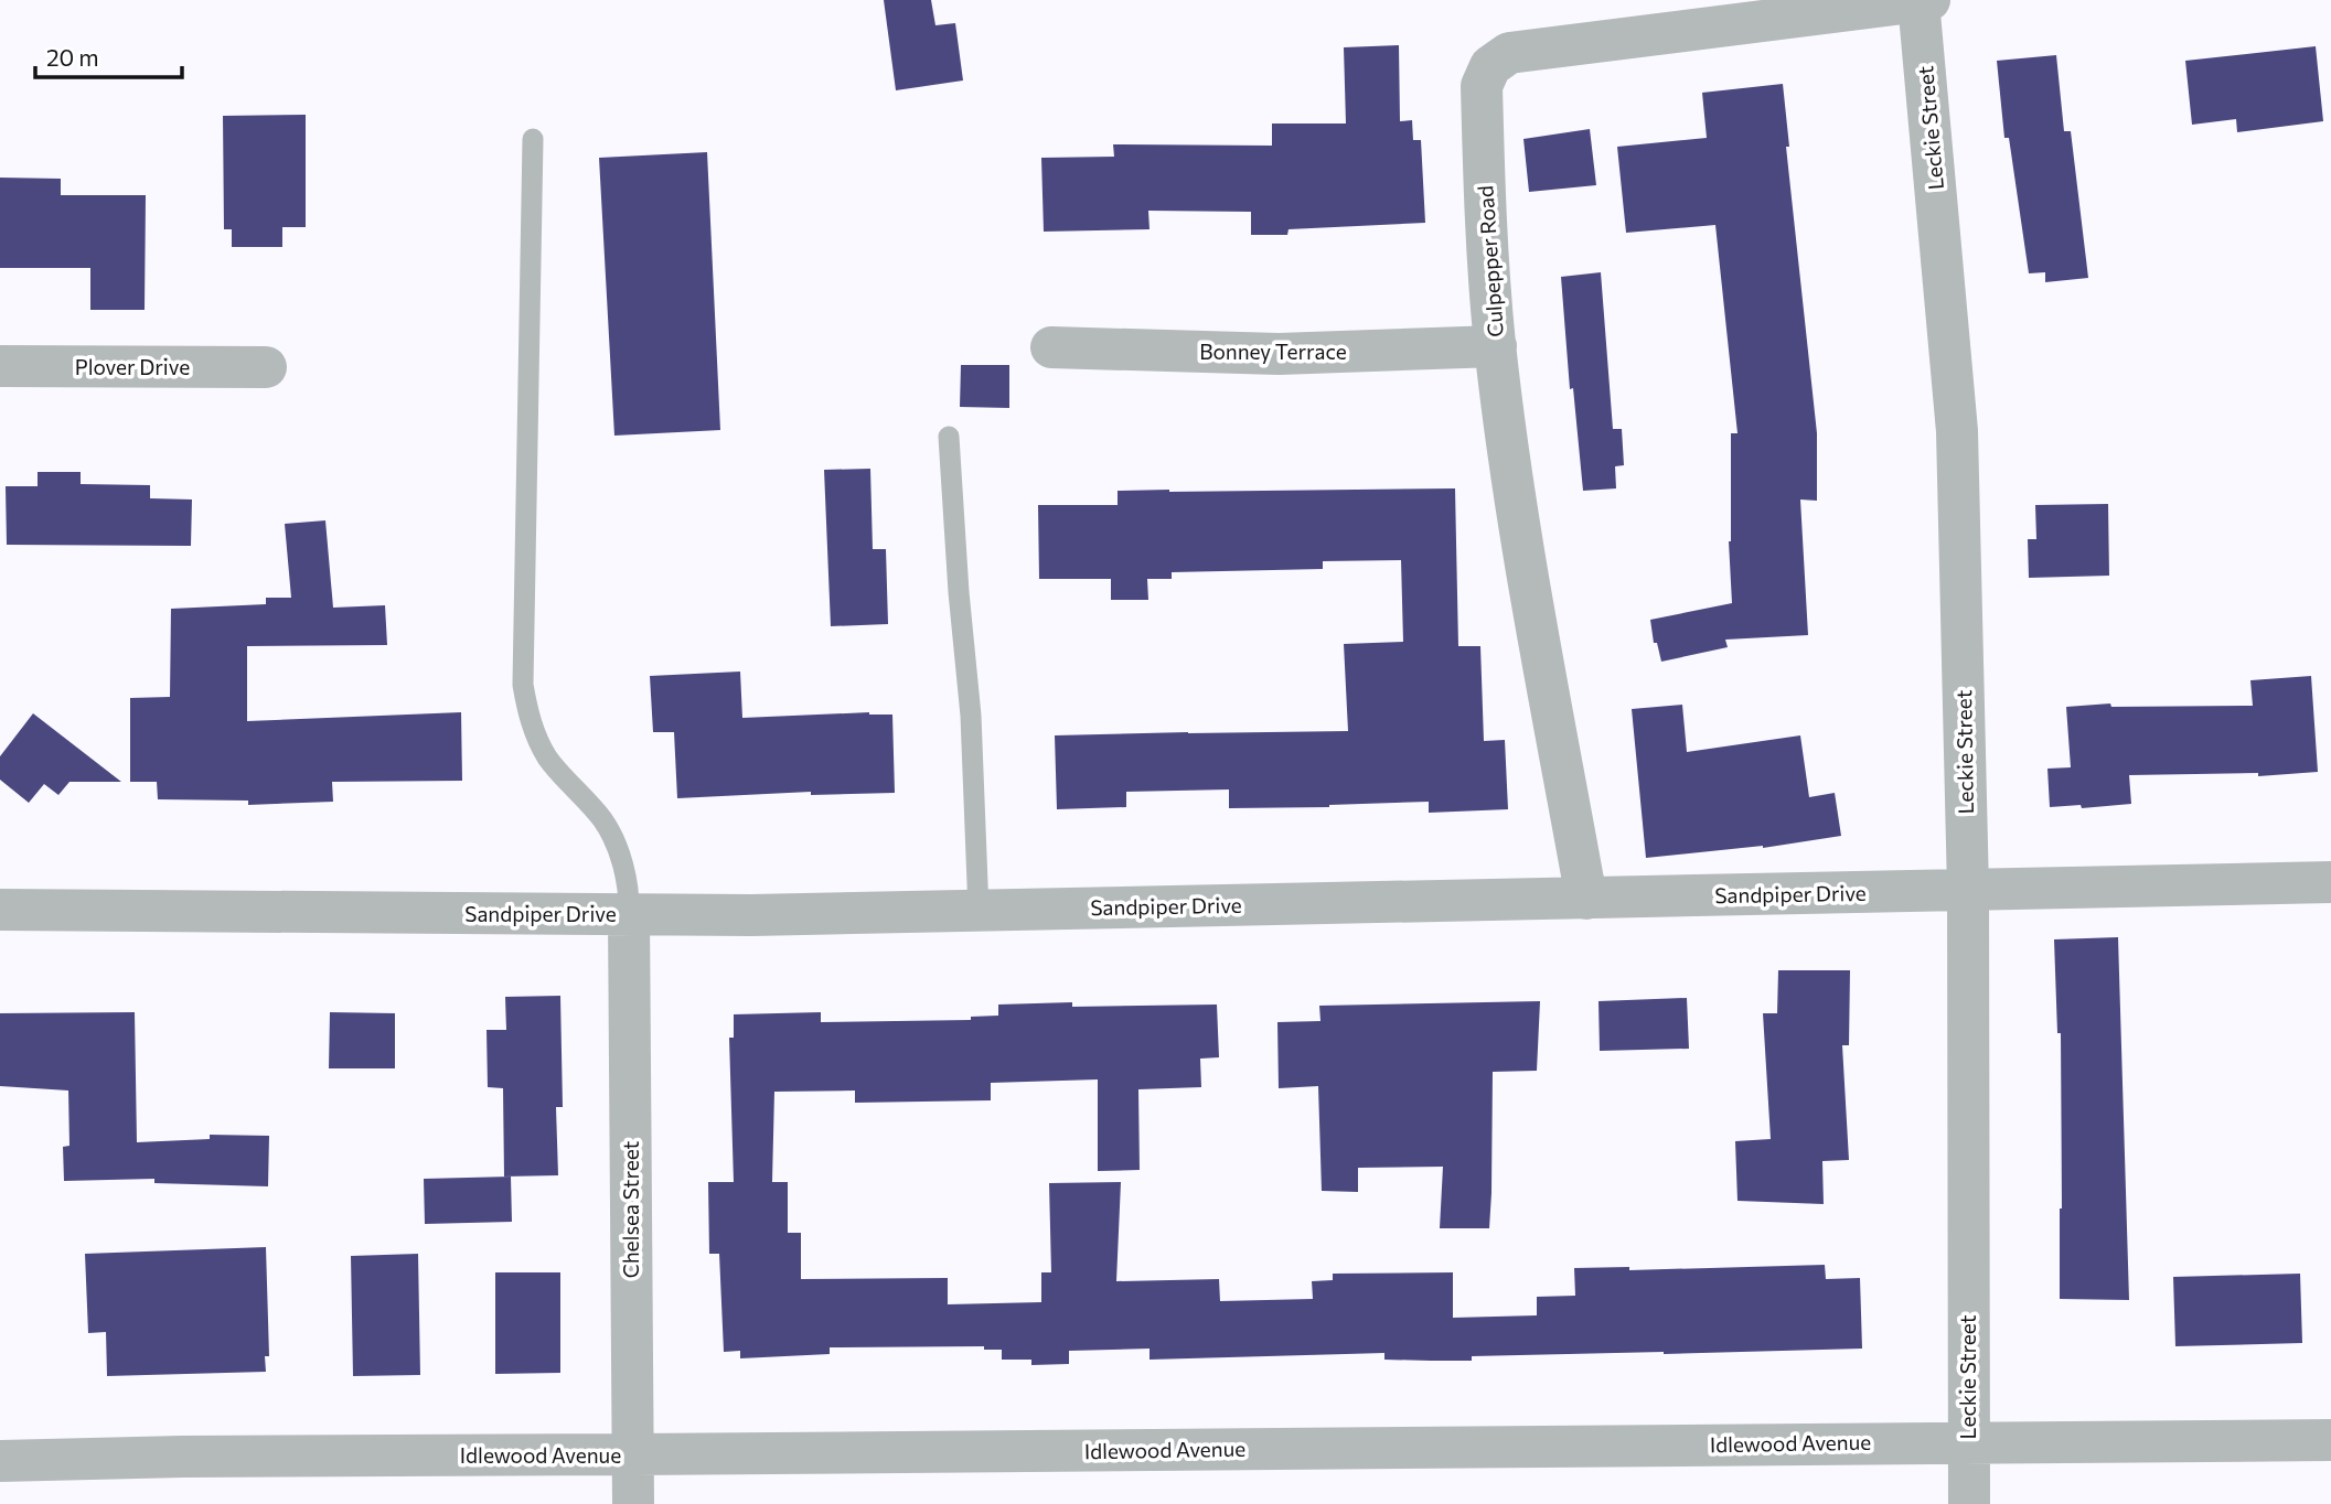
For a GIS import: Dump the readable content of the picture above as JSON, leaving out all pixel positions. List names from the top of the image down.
{
  "streets": {
    "street": [
      "Leckie Street",
      "Culpepper Road",
      "Bonney Terrace",
      "Plover Drive",
      "Sandpiper Drive",
      "Chelsea Street",
      "Idlewood Avenue"
    ]
  },
  "crossings": [
    ["Leckie Street", "Culpepper Road"],
    ["Leckie Street", "Sandpiper Drive"],
    ["Leckie Street", "Idlewood Avenue"],
    ["Culpepper Road", "Bonney Terrace"],
    ["Culpepper Road", "Sandpiper Drive"],
    ["Sandpiper Drive", "Chelsea Street"],
    ["Chelsea Street", "Idlewood Avenue"]
  ],
  "scale_bar": "20 m"
}
